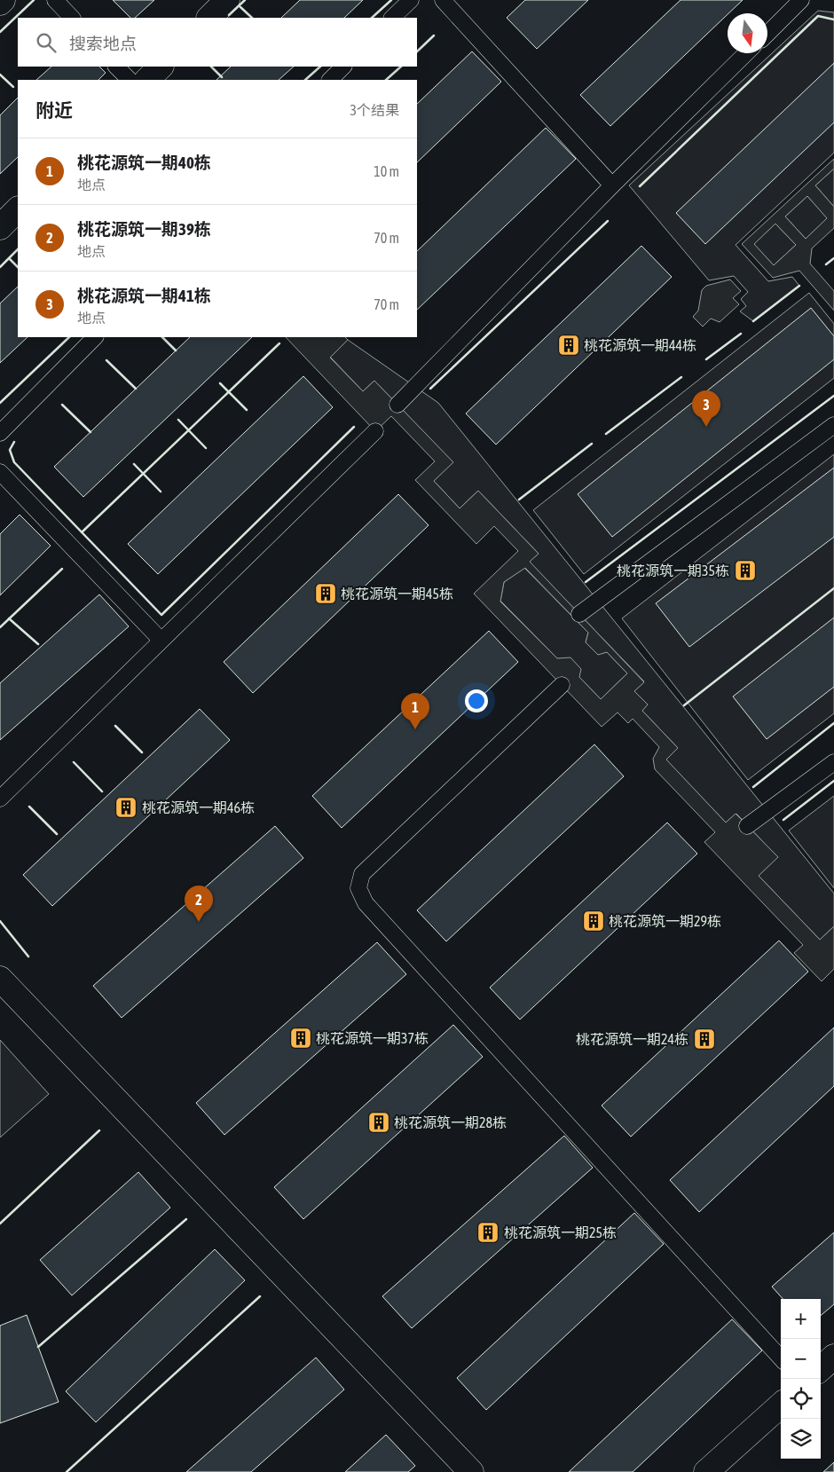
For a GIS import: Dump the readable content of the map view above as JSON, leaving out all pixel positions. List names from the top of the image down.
{
  "places": {
    "building": [
      "桃花源筑一期44栋",
      "桃花源筑一期35栋",
      "桃花源筑一期45栋",
      "桃花源筑一期46栋",
      "桃花源筑一期29栋",
      "桃花源筑一期37栋",
      "桃花源筑一期24栋",
      "桃花源筑一期28栋",
      "桃花源筑一期25栋"
    ]
  },
  "north": "bottom",
  "page": {
    "search": "搜索地点",
    "heading": ["附近", "3个结果"],
    "list": [
      {
        "mark": "1",
        "name": "桃花源筑一期40栋",
        "note": "地点",
        "value": "10 m"
      },
      {
        "mark": "2",
        "name": "桃花源筑一期39栋",
        "note": "地点",
        "value": "70 m"
      },
      {
        "mark": "3",
        "name": "桃花源筑一期41栋",
        "note": "地点",
        "value": "70 m"
      }
    ],
    "pins": ["3", "1", "2"],
    "map_buttons": ["+", "−"]
  }
}
